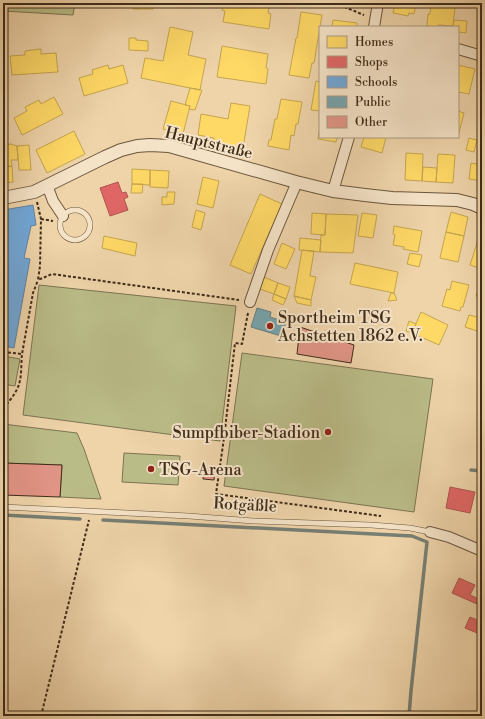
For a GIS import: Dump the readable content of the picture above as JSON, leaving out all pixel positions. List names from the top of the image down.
{
  "streets": {
    "street": ["Hauptstraße", "Rotgäßle"]
  },
  "places": ["Sportheim TSG Achstetten 1862 e.V.", "Sumpfbiber-Stadion", "TSG-Arena"],
  "legend": [
    "Homes",
    "Shops",
    "Schools",
    "Public",
    "Other"
  ]
}
